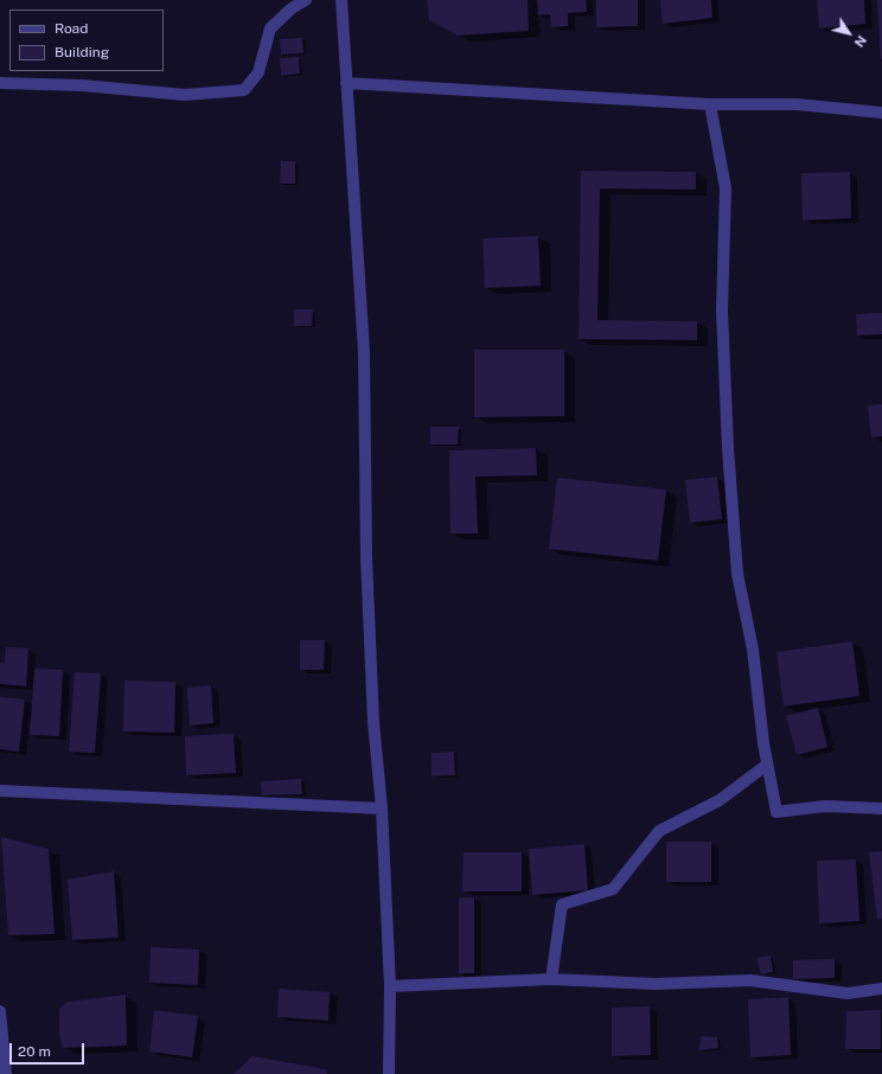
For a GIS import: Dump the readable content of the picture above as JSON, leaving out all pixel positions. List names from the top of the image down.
{
  "legend": ["Road", "Building"],
  "scale_bar": "20 m",
  "north": "bottom right"
}
